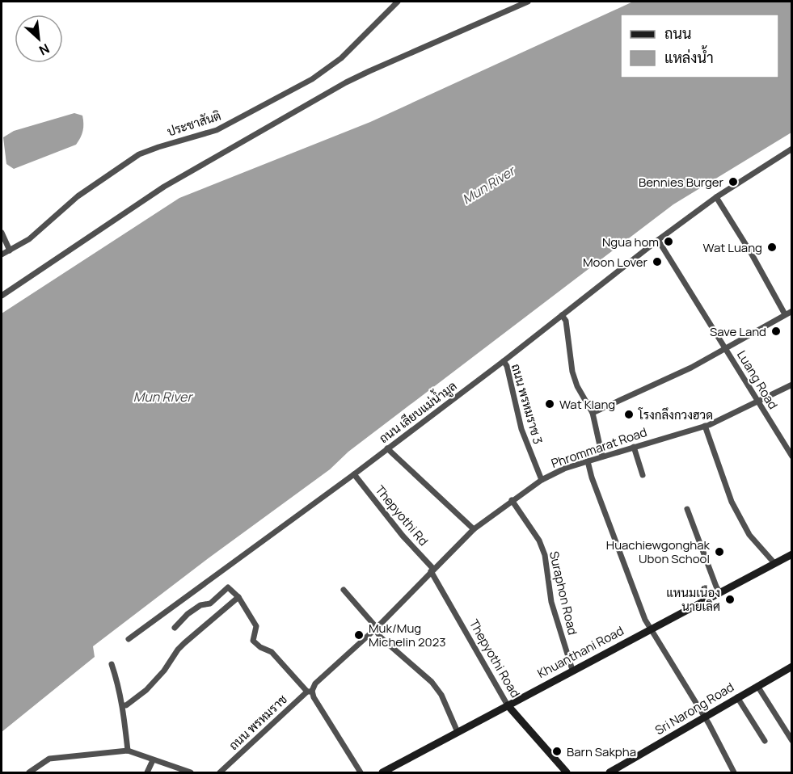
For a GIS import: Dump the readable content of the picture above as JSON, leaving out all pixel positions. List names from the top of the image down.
{
  "streets": {
    "street": [
      "ประชาสันติ",
      "Luang Road",
      "ถนน พรหมราช 3",
      "ถนน เลียบแม่น้ำมูล",
      "Phrommarat Road",
      "Thepyothi Rd",
      "Suraphon Road",
      "Khuanthani Road",
      "Thepyothi Road",
      "Sri Narong Road",
      "ถนน พรหมราช"
    ]
  },
  "crossings": [
    ["Luang Road", "ถนน เลียบแม่น้ำมูล"],
    ["Luang Road", "Phrommarat Road"],
    ["ถนน พรหมราช 3", "ถนน เลียบแม่น้ำมูล"],
    ["ถนน พรหมราช 3", "Phrommarat Road"],
    ["ถนน เลียบแม่น้ำมูล", "Thepyothi Rd"],
    ["Phrommarat Road", "Thepyothi Rd"],
    ["Phrommarat Road", "Suraphon Road"],
    ["Phrommarat Road", "Thepyothi Road"],
    ["Phrommarat Road", "ถนน พรหมราช"],
    ["Thepyothi Rd", "Thepyothi Road"],
    ["Suraphon Road", "Khuanthani Road"],
    ["Khuanthani Road", "Thepyothi Road"]
  ],
  "water": ["Mun River"],
  "places": [
    "Bennies Burger",
    "Ngua hom",
    "Wat Luang",
    "Moon Lover",
    "Save Land",
    "Wat Klang",
    "โรงกลึงกวงฮวด",
    "Huachiewgonghak Ubon School",
    "แหนมเนือง นายเลิศ",
    "Muk/Mug Michelin 2023",
    "Barn Sakpha"
  ],
  "legend": ["ถนน", "แหล่งน้ำ"],
  "north": "bottom right"
}
